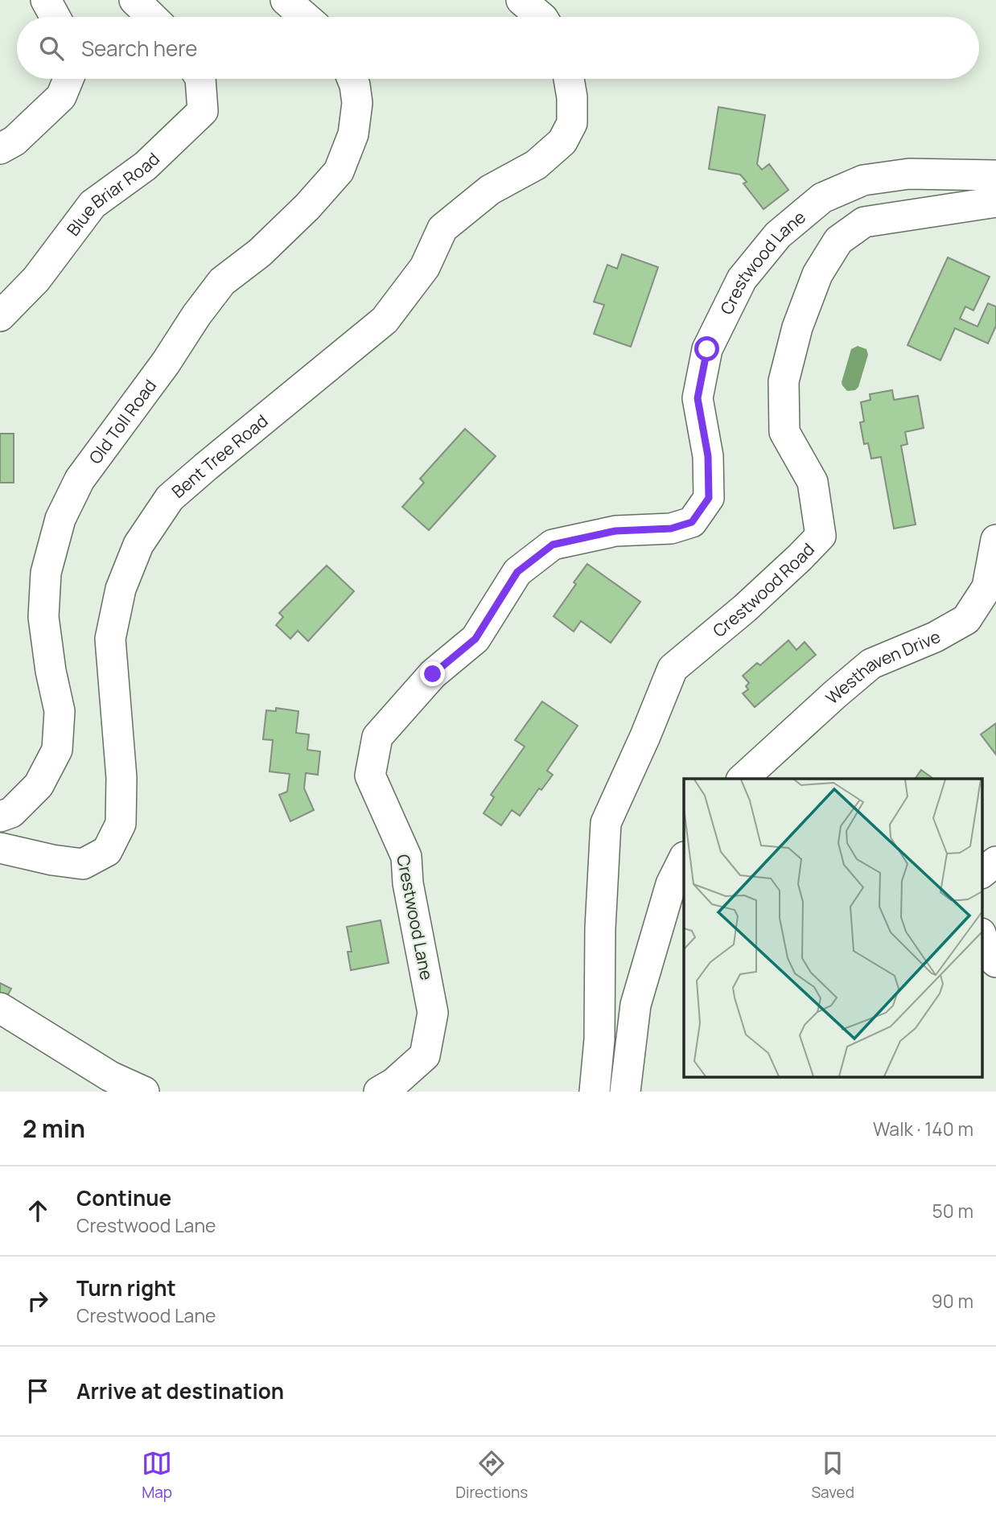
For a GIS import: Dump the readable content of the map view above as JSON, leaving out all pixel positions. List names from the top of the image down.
{
  "streets": {
    "street": [
      "Blue Briar Road",
      "Crestwood Lane",
      "Old Toll Road",
      "Bent Tree Road",
      "Crestwood Road",
      "Westhaven Drive"
    ]
  },
  "page": {
    "search": "Search here",
    "heading": ["2 min", "Walk · 140 m"],
    "list": [
      ["Continue", "Crestwood Lane", "50 m"],
      ["Turn right", "Crestwood Lane", "90 m"],
      "Arrive at destination"
    ],
    "nav": ["Map", "Directions", "Saved"]
  }
}
